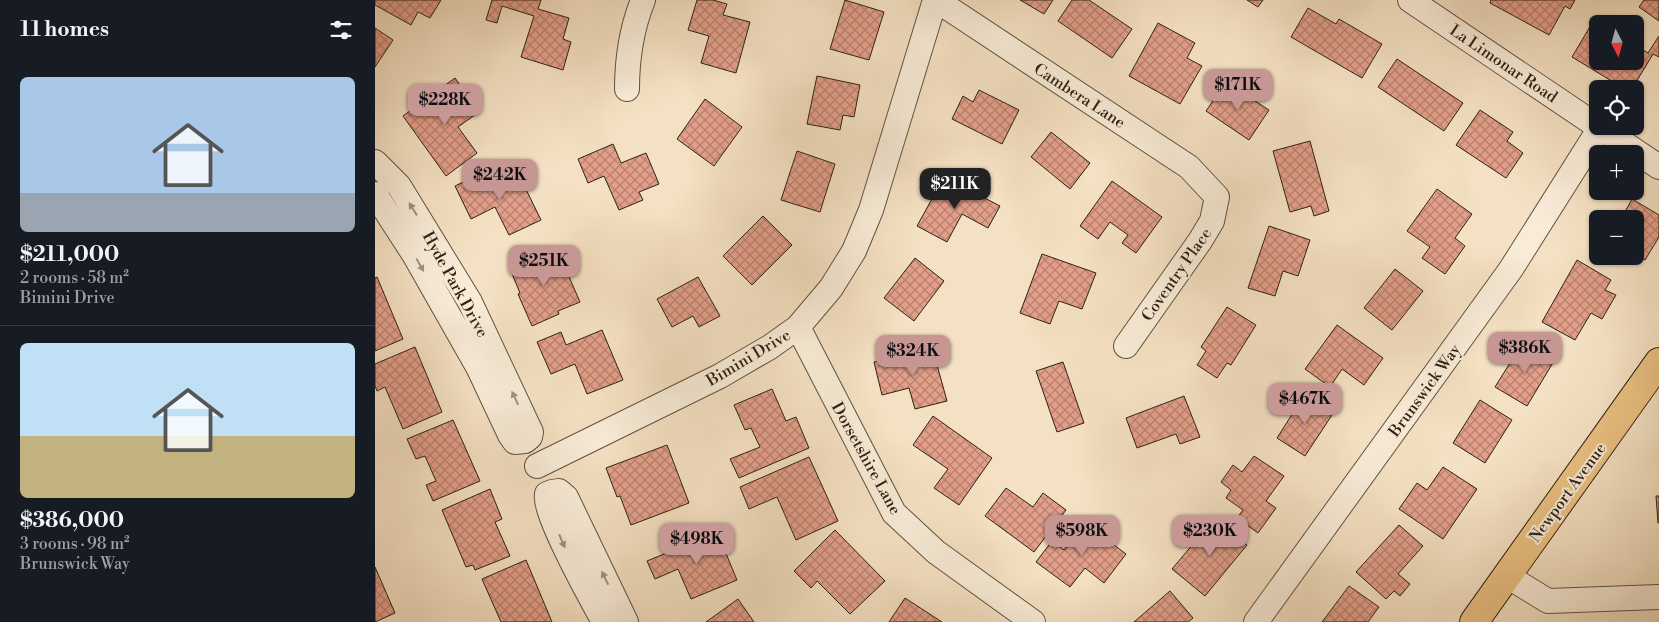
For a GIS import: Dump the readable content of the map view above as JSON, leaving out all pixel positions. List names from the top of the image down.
{
  "streets": {
    "main road": ["Newport Avenue"],
    "street": [
      "La Limonar Road",
      "Cambera Lane",
      "Coventry Place",
      "Hyde Park Drive",
      "Bimini Drive",
      "Brunswick Way",
      "Dorsetshire Lane"
    ]
  },
  "crossings": [
    ["Cambera Lane", "Coventry Place"],
    ["Cambera Lane", "Bimini Drive"],
    ["Hyde Park Drive", "Bimini Drive"],
    ["Bimini Drive", "Dorsetshire Lane"]
  ],
  "north": "bottom",
  "page": {
    "heading": "11 homes",
    "map_buttons": ["+", "−"],
    "list": [
      {
        "name": "$211,000",
        "note": "2 rooms · 58 m² · Bimini Drive"
      },
      {
        "name": "$386,000",
        "note": "3 rooms · 98 m² · Brunswick Way"
      }
    ],
    "price": [
      "$171K",
      "$228K",
      "$242K",
      "$211K",
      "$251K",
      "$386K",
      "$324K",
      "$467K",
      "$598K",
      "$230K",
      "$498K"
    ]
  }
}
